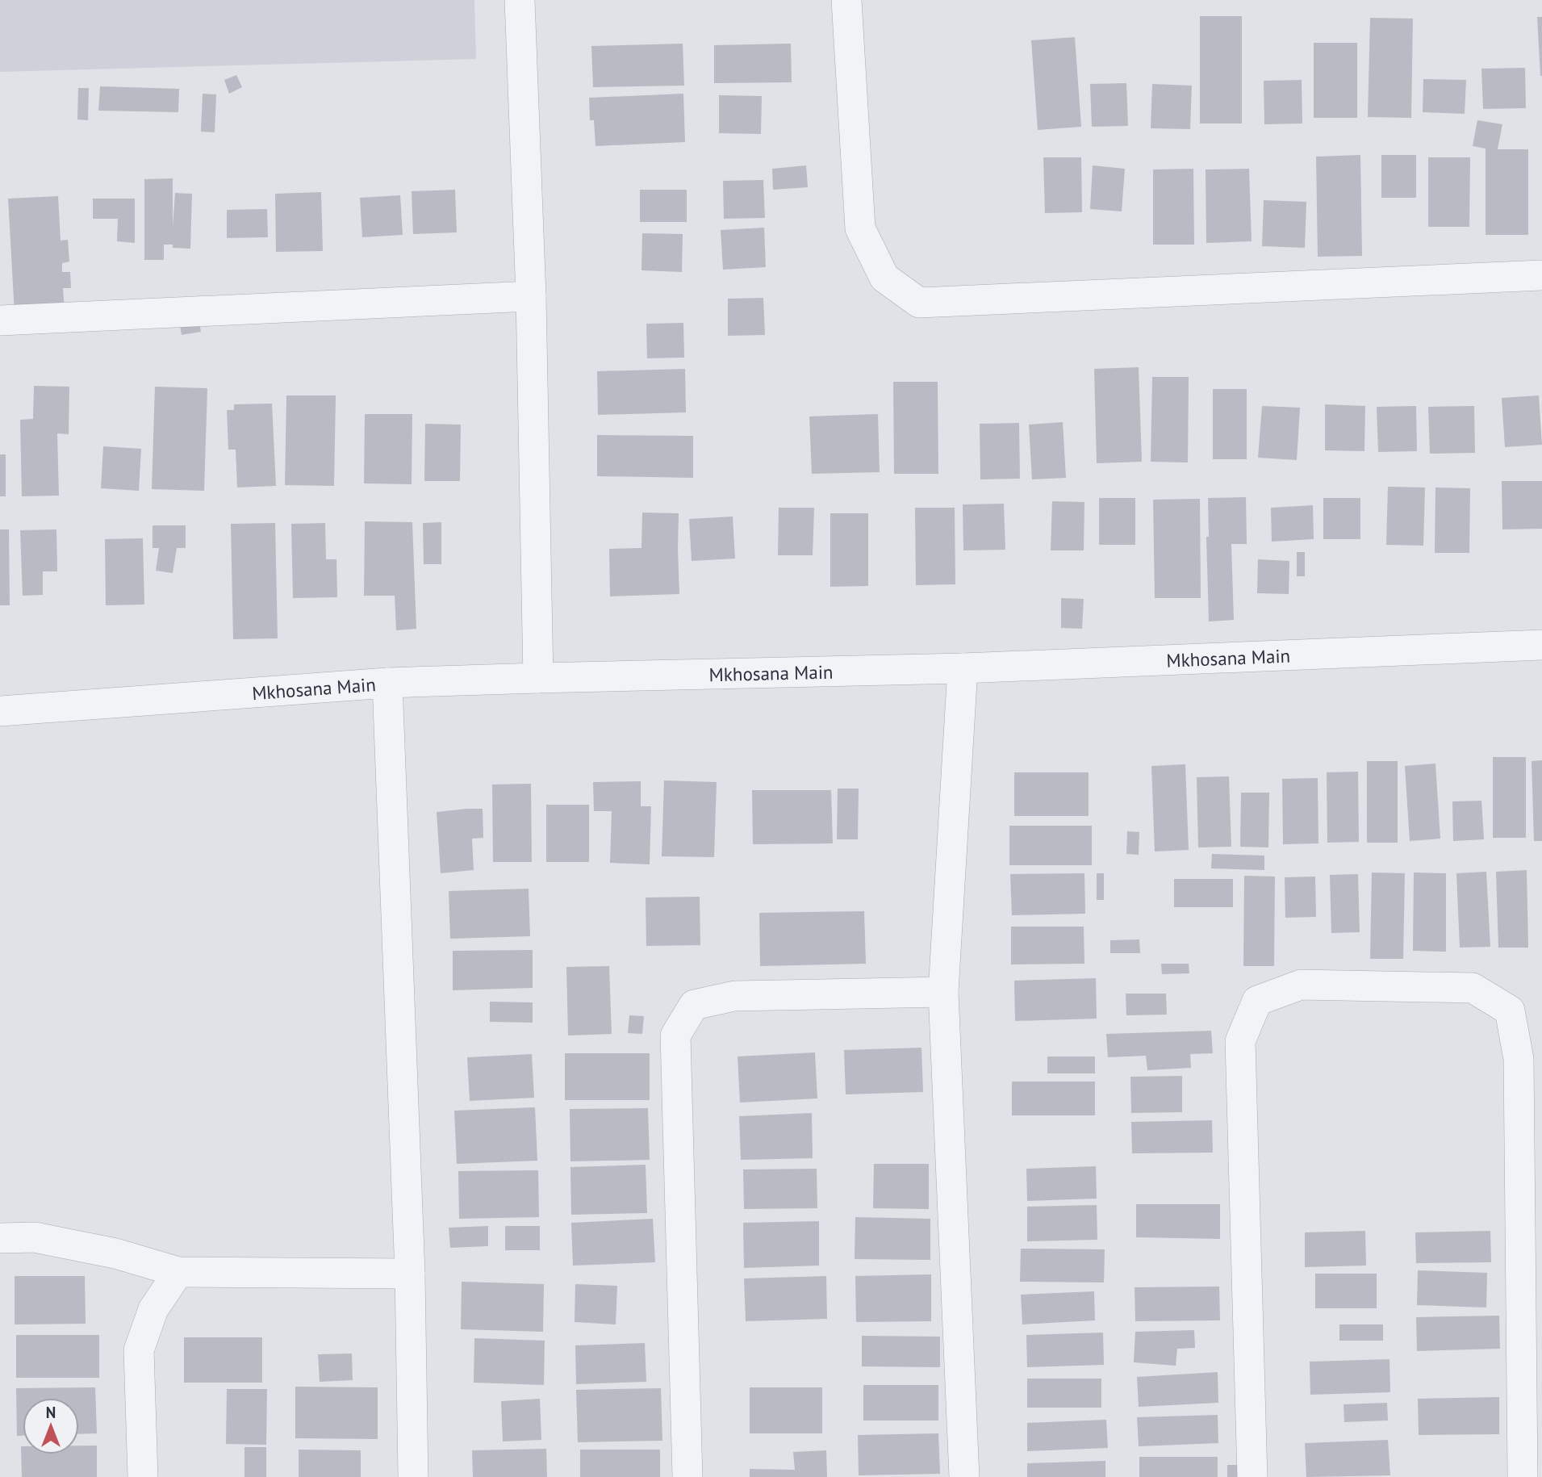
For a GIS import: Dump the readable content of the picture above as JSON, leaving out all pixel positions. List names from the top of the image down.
{
  "streets": {
    "street": ["Mkhosana Main"]
  },
  "north": "top"
}
